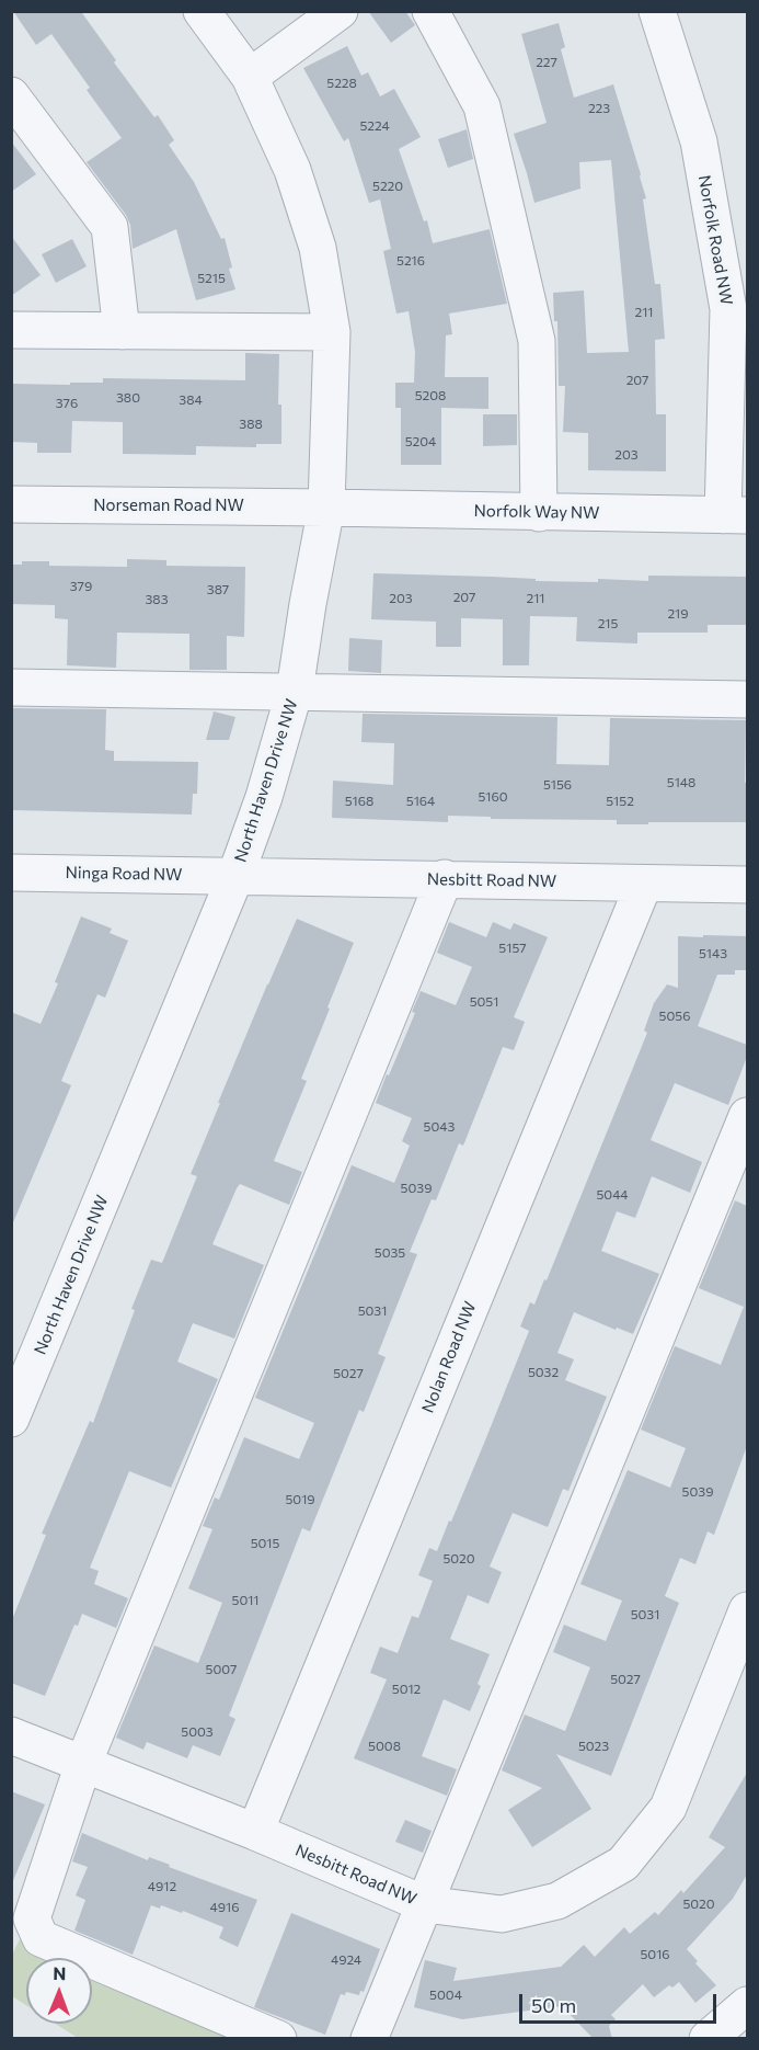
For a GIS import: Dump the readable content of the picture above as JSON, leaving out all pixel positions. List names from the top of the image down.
{
  "streets": {
    "street": [
      "Norfolk Road NW",
      "Norseman Road NW",
      "Norfolk Way NW",
      "North Haven Drive NW",
      "Ninga Road NW",
      "Nesbitt Road NW",
      "Nolan Road NW"
    ]
  },
  "crossings": [
    ["Norfolk Road NW", "Norfolk Way NW"],
    ["Norseman Road NW", "Norfolk Way NW"],
    ["Norseman Road NW", "North Haven Drive NW"],
    ["Norfolk Way NW", "North Haven Drive NW"],
    ["North Haven Drive NW", "Ninga Road NW"],
    ["North Haven Drive NW", "Nesbitt Road NW"],
    ["Ninga Road NW", "Nesbitt Road NW"],
    ["Nesbitt Road NW", "Nolan Road NW"]
  ],
  "house_numbers": [
    "227",
    "5228",
    "223",
    "5224",
    "5220",
    "5216",
    "5215",
    "211",
    "207",
    "5208",
    "380",
    "384",
    "376",
    "388",
    "5204",
    "203",
    "379",
    "387",
    "207",
    "203",
    "211",
    "383",
    "219",
    "215",
    "5148",
    "5156",
    "5160",
    "5168",
    "5164",
    "5152",
    "5157",
    "5143",
    "5051",
    "5056",
    "5043",
    "5039",
    "5044",
    "5035",
    "5031",
    "5032",
    "5027",
    "5039",
    "5019",
    "5015",
    "5020",
    "5011",
    "5031",
    "5007",
    "5027",
    "5012",
    "5003",
    "5008",
    "5023",
    "4912",
    "5020",
    "4916",
    "5016",
    "4924",
    "5004"
  ],
  "scale_bar": "50 m",
  "north": "top"
}
